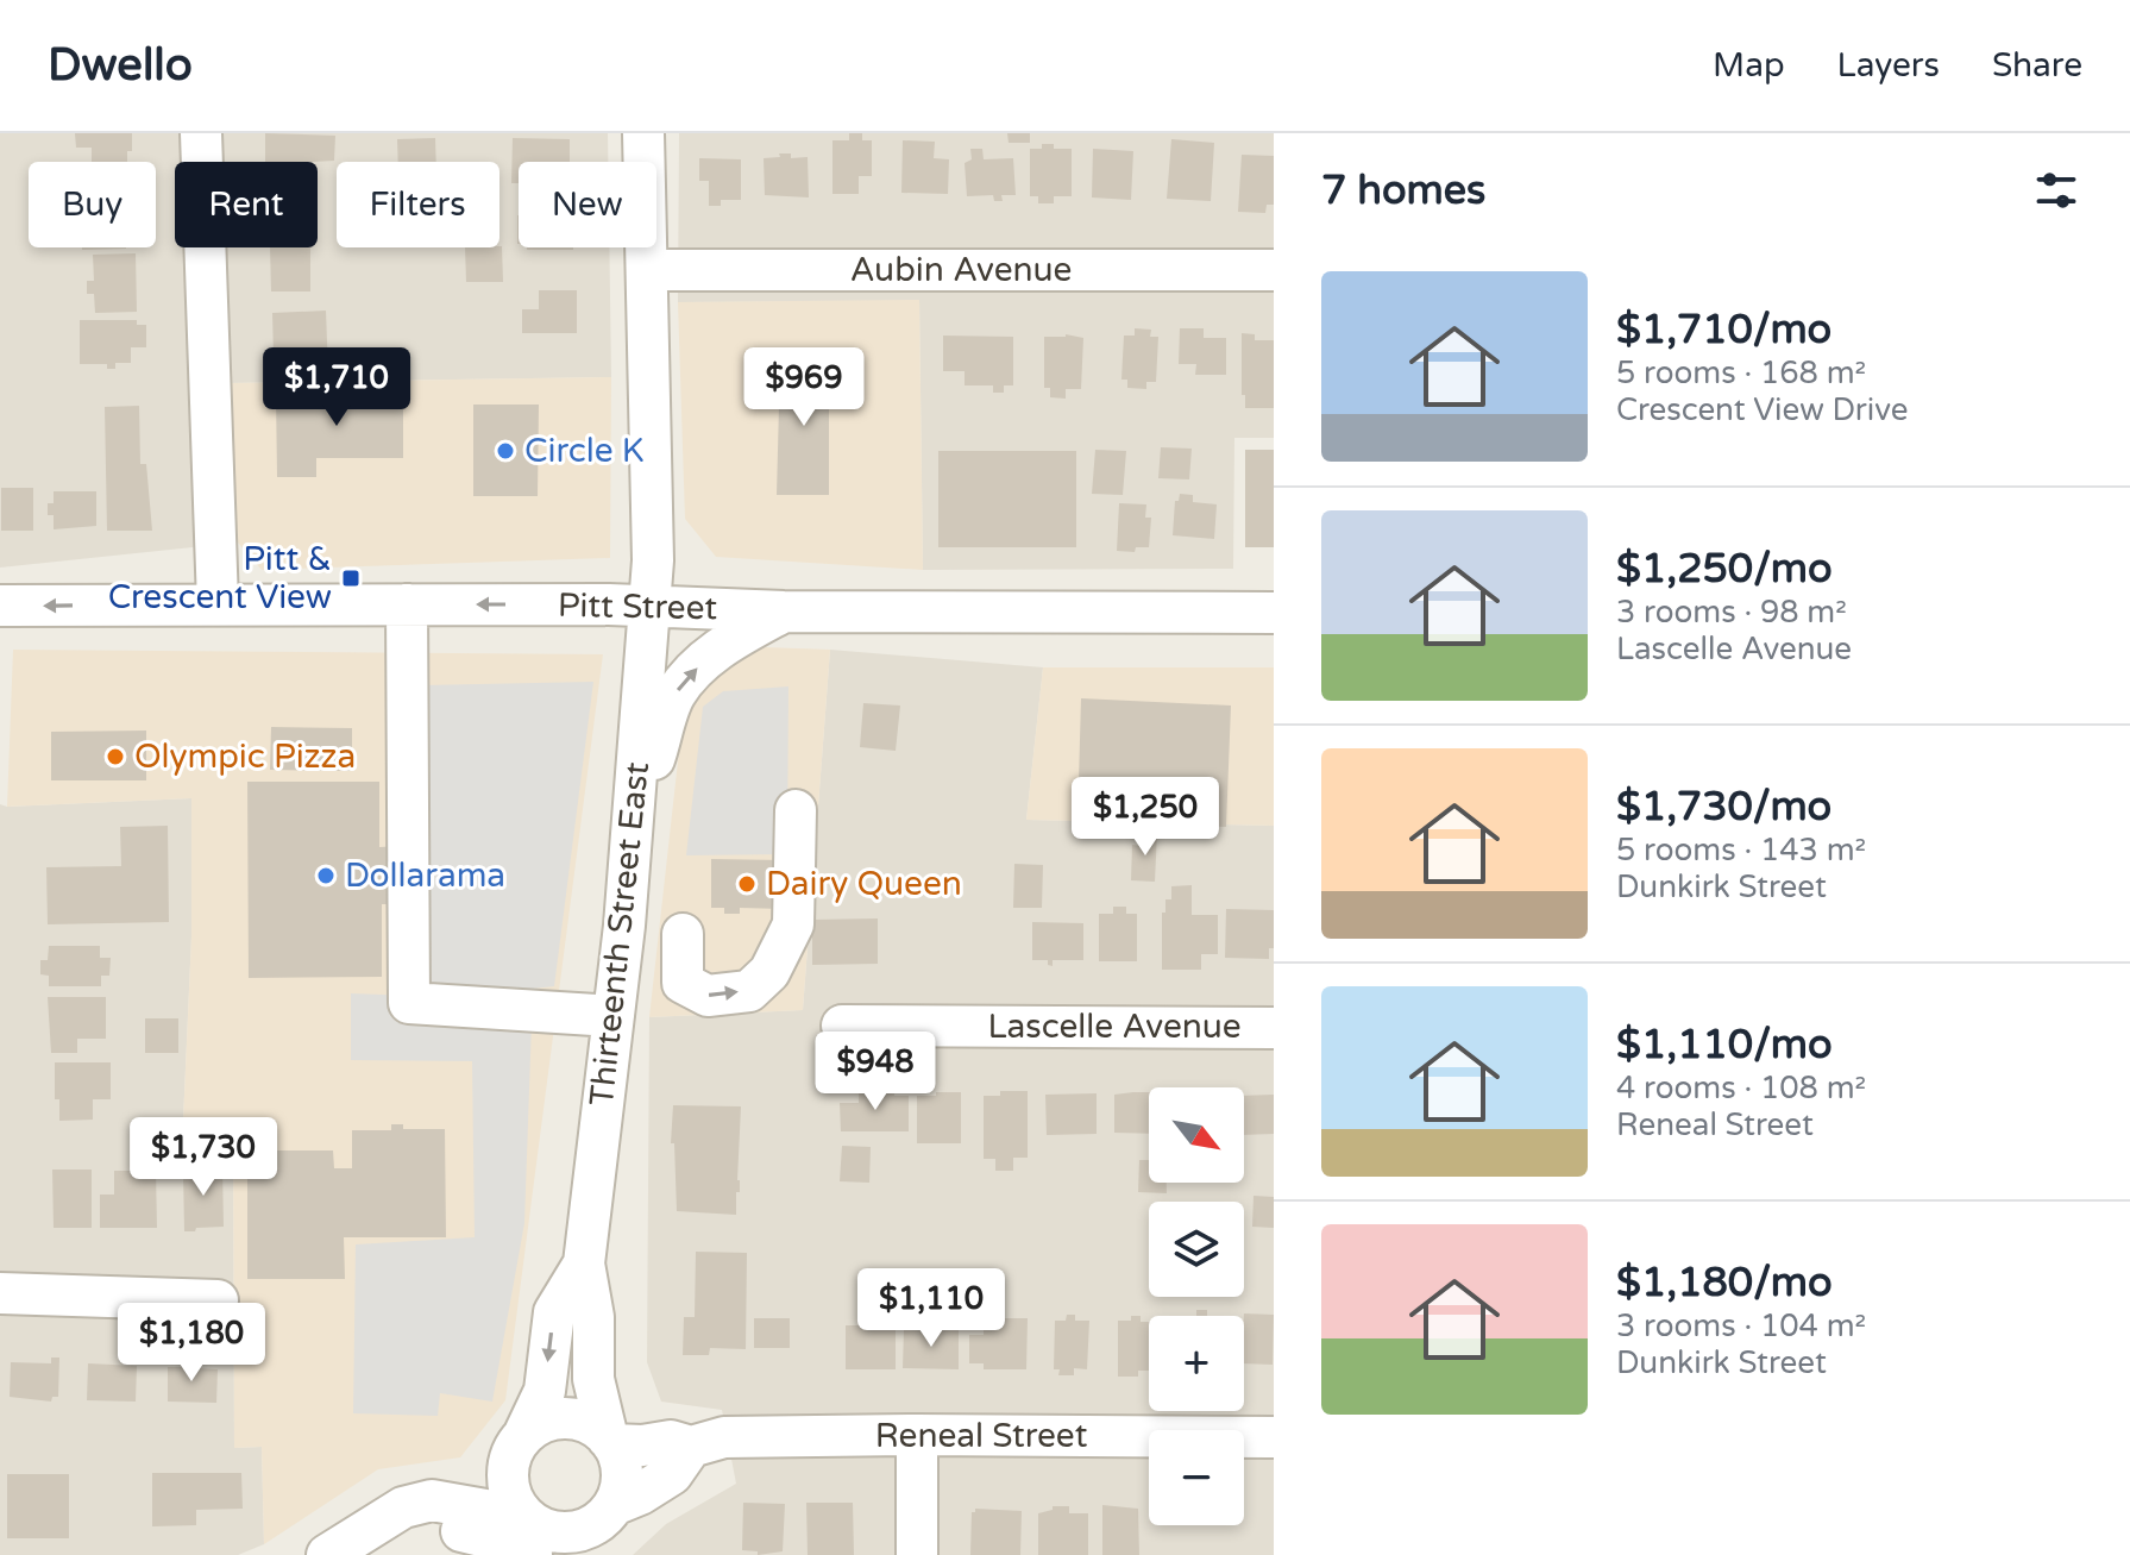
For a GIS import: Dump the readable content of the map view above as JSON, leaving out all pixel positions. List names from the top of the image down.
{
  "streets": {
    "street": [
      "Aubin Avenue",
      "Pitt Street",
      "Thirteenth Street East",
      "Lascelle Avenue",
      "Reneal Street"
    ]
  },
  "crossings": [
    ["Aubin Avenue", "Thirteenth Street East"],
    ["Pitt Street", "Thirteenth Street East"],
    ["Thirteenth Street East", "Reneal Street"]
  ],
  "one_way": ["Pitt Street"],
  "places": {
    "other": [
      "Circle K",
      "Olympic Pizza",
      "Dollarama",
      "Dairy Queen"
    ],
    "transit": ["Pitt & Crescent View"]
  },
  "north": "bottom right",
  "page": {
    "header": "Dwello",
    "nav": ["Map", "Layers", "Share"],
    "heading": "7 homes",
    "chip": [
      "Buy",
      "Rent",
      "Filters",
      "New"
    ],
    "list": [
      {
        "name": "$1,710/mo",
        "note": "5 rooms · 168 m² · Crescent View Drive"
      },
      {
        "name": "$1,250/mo",
        "note": "3 rooms · 98 m² · Lascelle Avenue"
      },
      {
        "name": "$1,730/mo",
        "note": "5 rooms · 143 m² · Dunkirk Street"
      },
      {
        "name": "$1,110/mo",
        "note": "4 rooms · 108 m² · Reneal Street"
      },
      {
        "name": "$1,180/mo",
        "note": "3 rooms · 104 m² · Dunkirk Street"
      }
    ],
    "price": [
      "$1,710",
      "$969",
      "$1,250",
      "$948",
      "$1,730",
      "$1,110",
      "$1,180"
    ],
    "map_buttons": ["+", "−"]
  }
}
